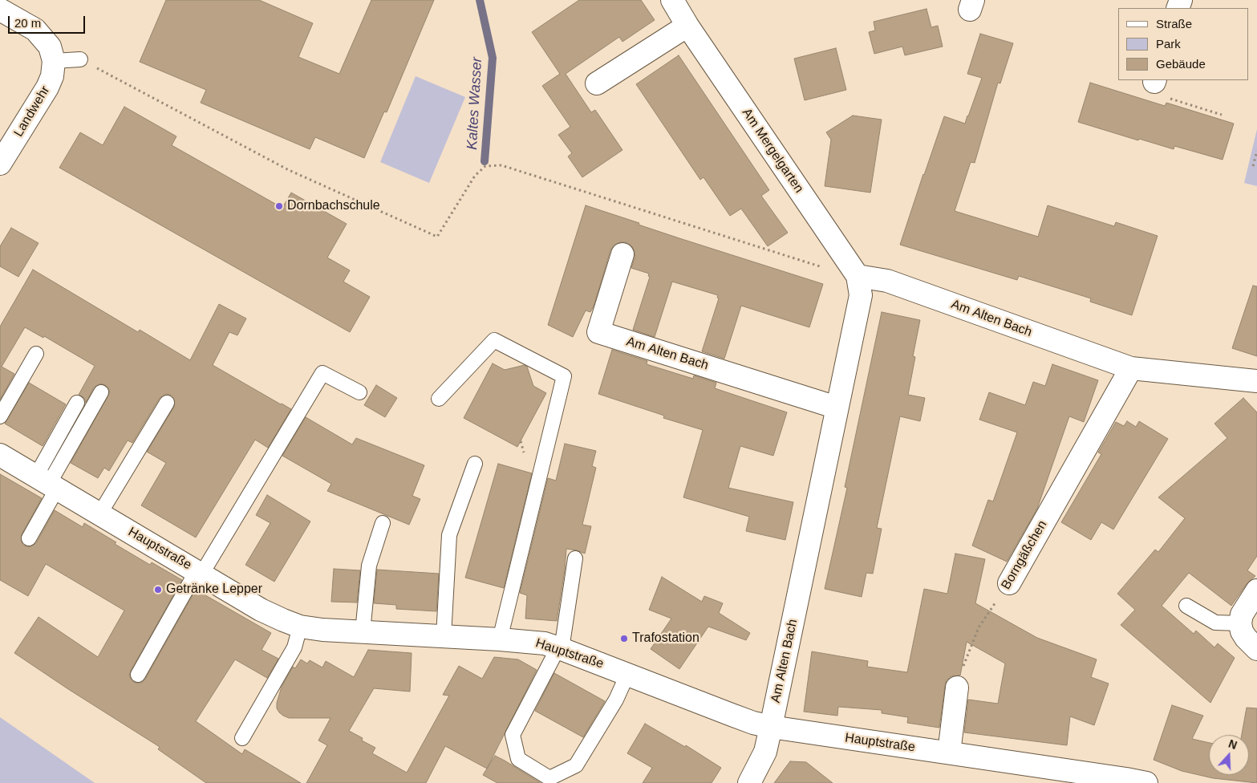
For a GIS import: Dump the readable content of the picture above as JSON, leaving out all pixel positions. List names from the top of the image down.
{
  "streets": {
    "street": [
      "Landwehr",
      "Am Mergelgarten",
      "Am Alten Bach",
      "Hauptstraße",
      "Borngäßchen"
    ]
  },
  "crossings": [
    ["Am Mergelgarten", "Am Alten Bach"],
    ["Am Alten Bach", "Hauptstraße"],
    ["Am Alten Bach", "Borngäßchen"]
  ],
  "water": ["Kaltes Wasser"],
  "places": ["Dornbachschule", "Getränke Lepper", "Trafostation"],
  "legend": ["Straße", "Park", "Gebäude"],
  "scale_bar": "20 m",
  "north": "top"
}
